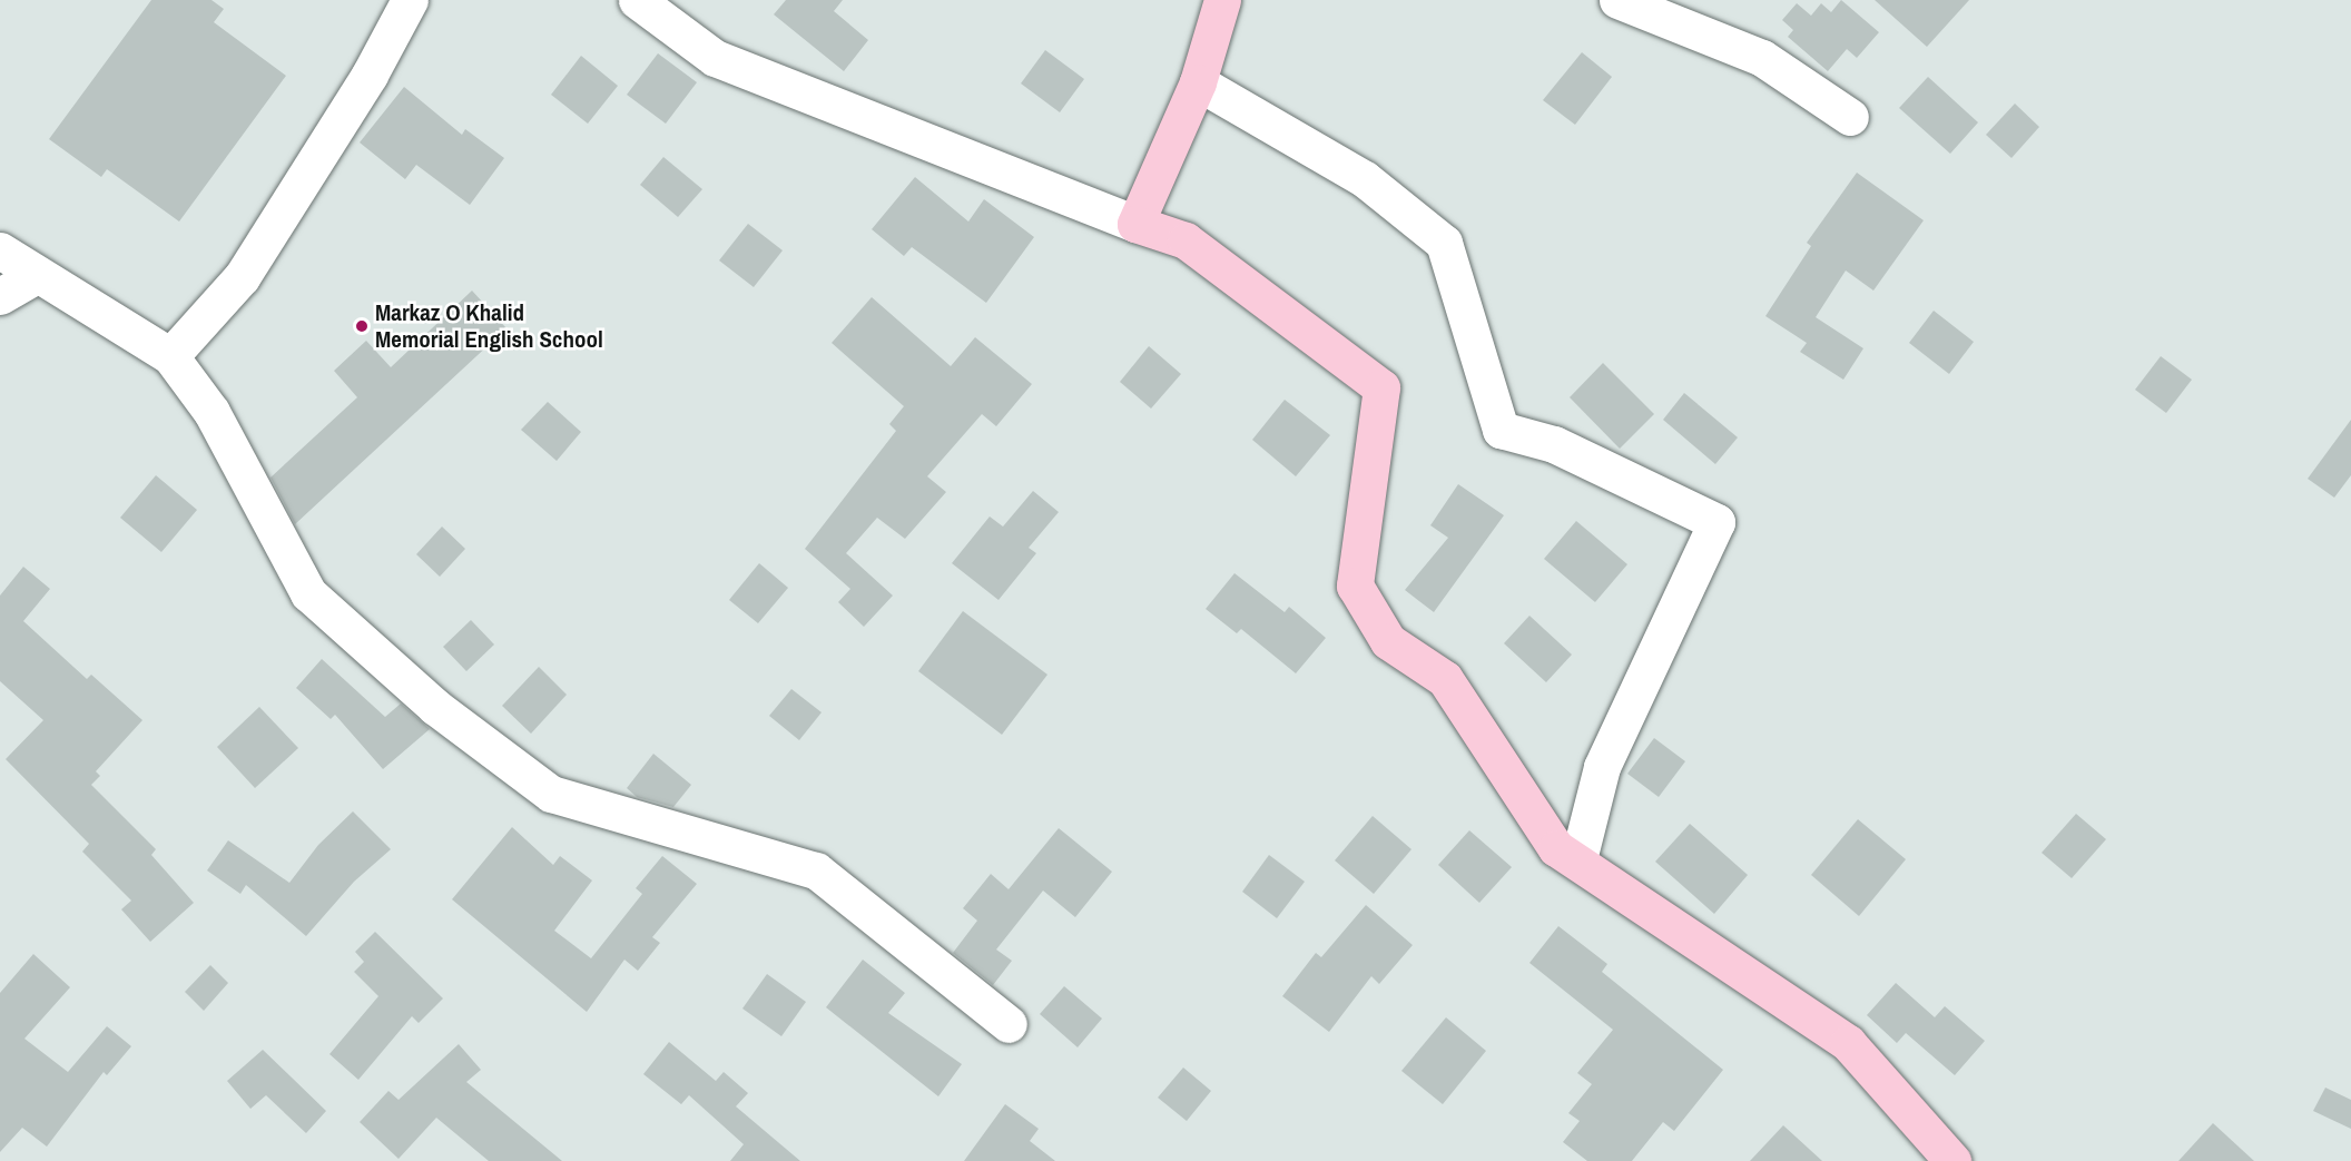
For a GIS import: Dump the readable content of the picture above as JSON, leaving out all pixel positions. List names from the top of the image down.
{
  "places": ["Markaz O Khalid Memorial English School"]
}
